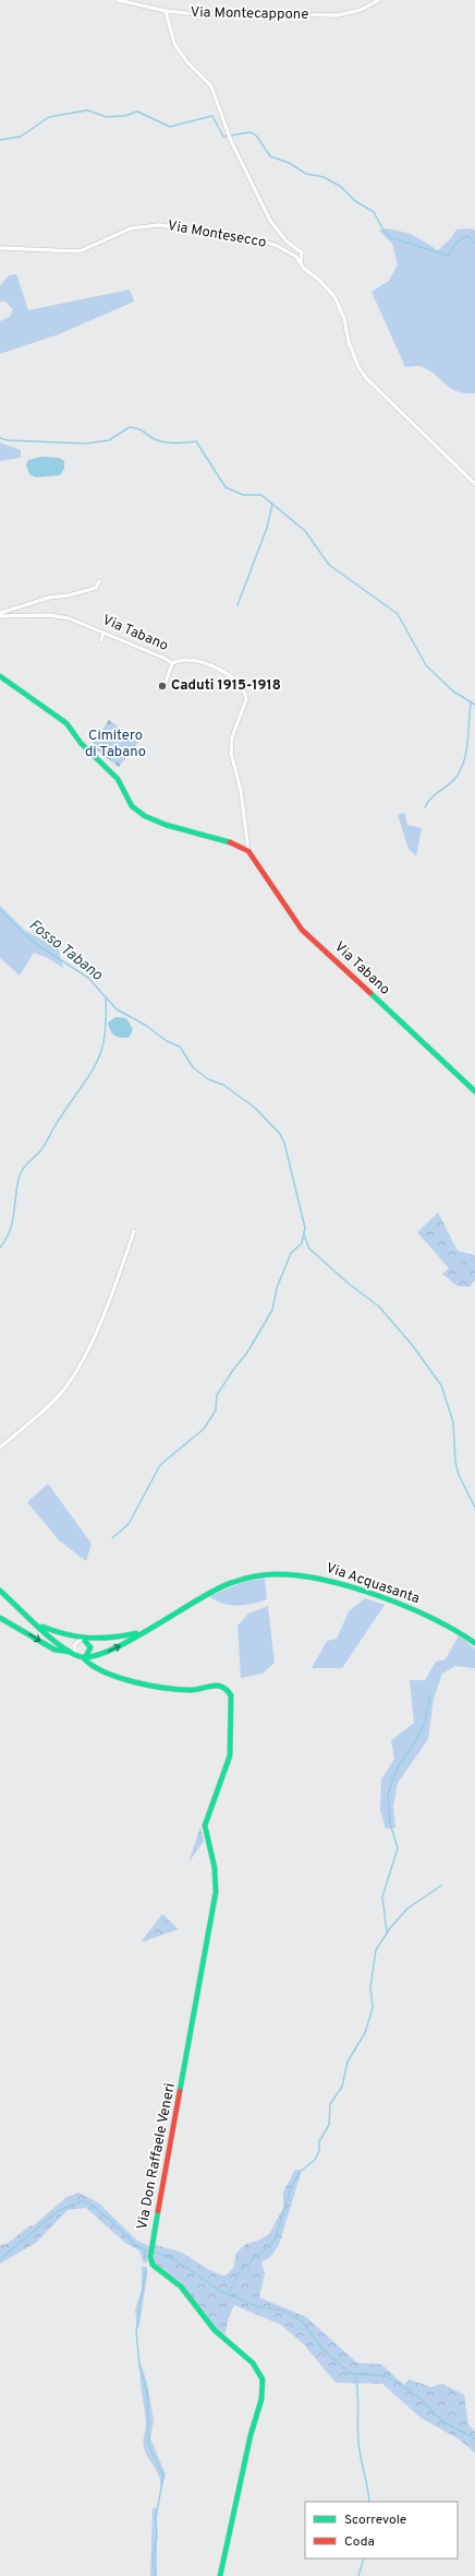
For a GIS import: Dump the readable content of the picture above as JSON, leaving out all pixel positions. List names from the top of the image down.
{
  "streets": {
    "street": [
      "Via Montecappone",
      "Via Montesecco",
      "Via Tabano",
      "Via Acquasanta",
      "Via Don Raffaele Veneri"
    ]
  },
  "crossings": [
    ["Via Acquasanta", "Via Don Raffaele Veneri"]
  ],
  "water": ["Fosso Tabano"],
  "parks": ["Cimitero di Tabano"],
  "places": ["Caduti 1915-1918"],
  "legend": ["Scorrevole", "Coda"]
}
